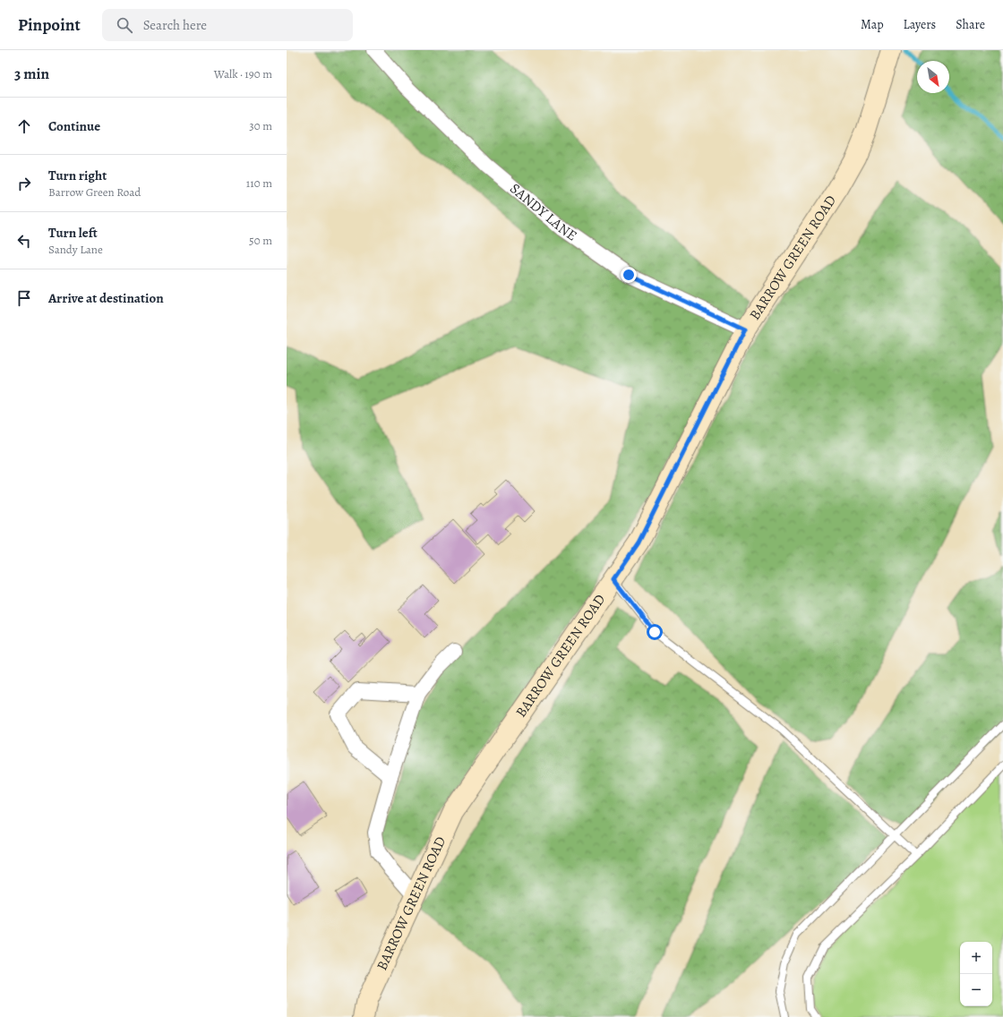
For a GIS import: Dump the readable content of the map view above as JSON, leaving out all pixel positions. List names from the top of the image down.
{
  "streets": {
    "street": ["SANDY LANE", "BARROW GREEN ROAD"]
  },
  "crossings": [
    ["SANDY LANE", "BARROW GREEN ROAD"]
  ],
  "north": "bottom right",
  "page": {
    "header": "Pinpoint",
    "search": "Search here",
    "nav": ["Map", "Layers", "Share"],
    "heading": ["3 min", "Walk · 190 m"],
    "list": [
      ["Continue", "30 m"],
      ["Turn right", "Barrow Green Road", "110 m"],
      ["Turn left", "Sandy Lane", "50 m"],
      "Arrive at destination"
    ],
    "map_buttons": ["+", "−"]
  }
}
